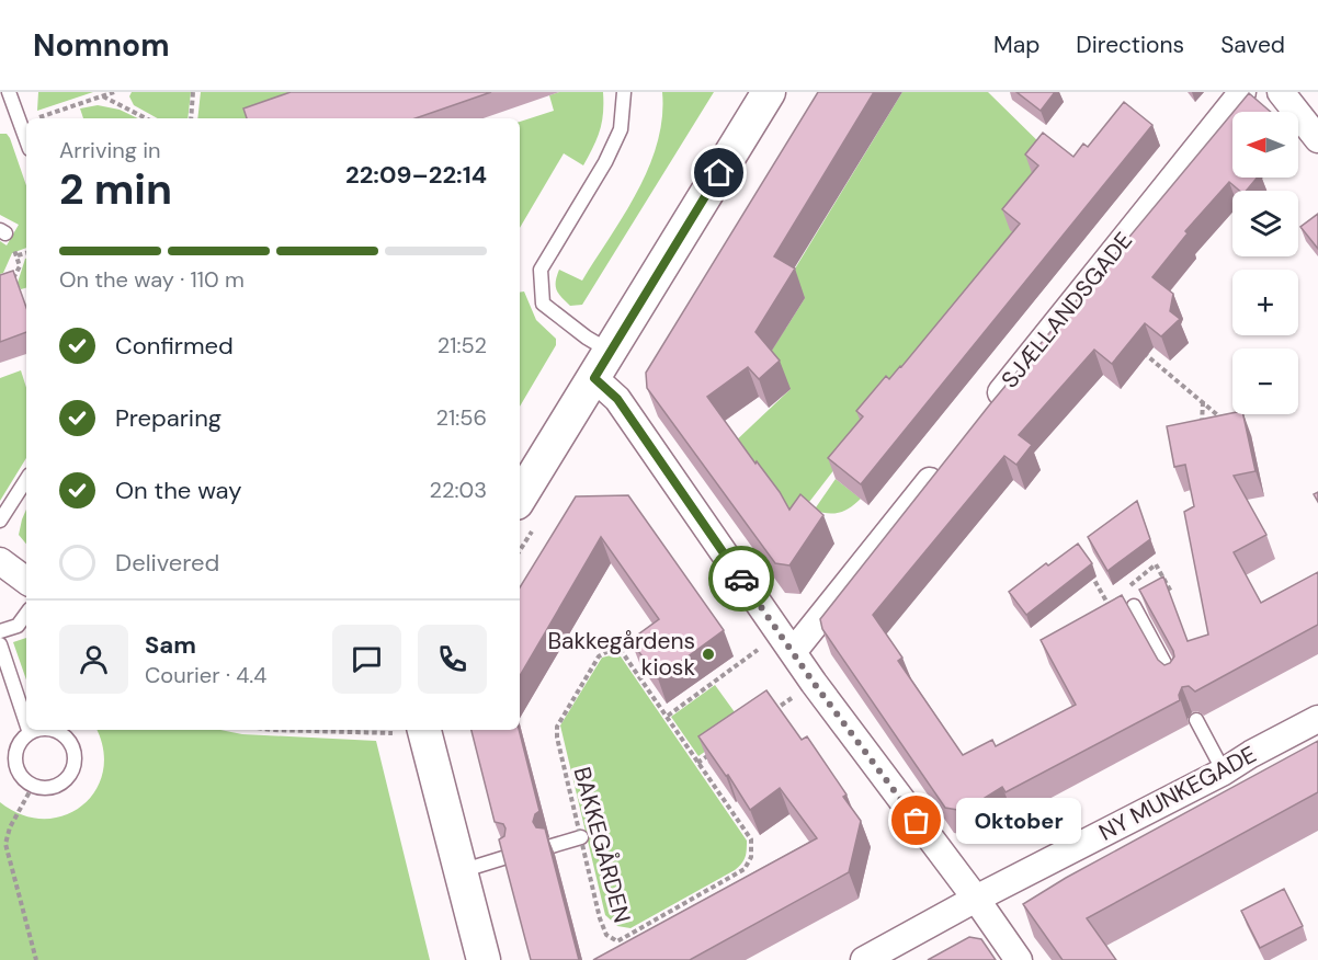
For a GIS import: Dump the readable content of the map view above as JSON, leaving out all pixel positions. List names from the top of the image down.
{
  "streets": {
    "street": ["SJÆLLANDSGADE", "NY MUNKEGADE"],
    "path": ["BAKKEGÅRDEN"]
  },
  "places": ["Bakkegårdens kiosk", "Oktober"],
  "north": "left",
  "page": {
    "header": "Nomnom",
    "nav": ["Map", "Directions", "Saved"],
    "map_buttons": ["+", "−"],
    "heading": ["2 min", "Arriving in", "22:09–22:14"],
    "panel": ["Sam", "Courier · 4.4"],
    "bar": "On the way · 110 m",
    "list": [
      ["Confirmed", "21:52"],
      ["Preparing", "21:56"],
      ["On the way", "22:03"],
      "Delivered"
    ],
    "bubble": "Oktober"
  }
}
